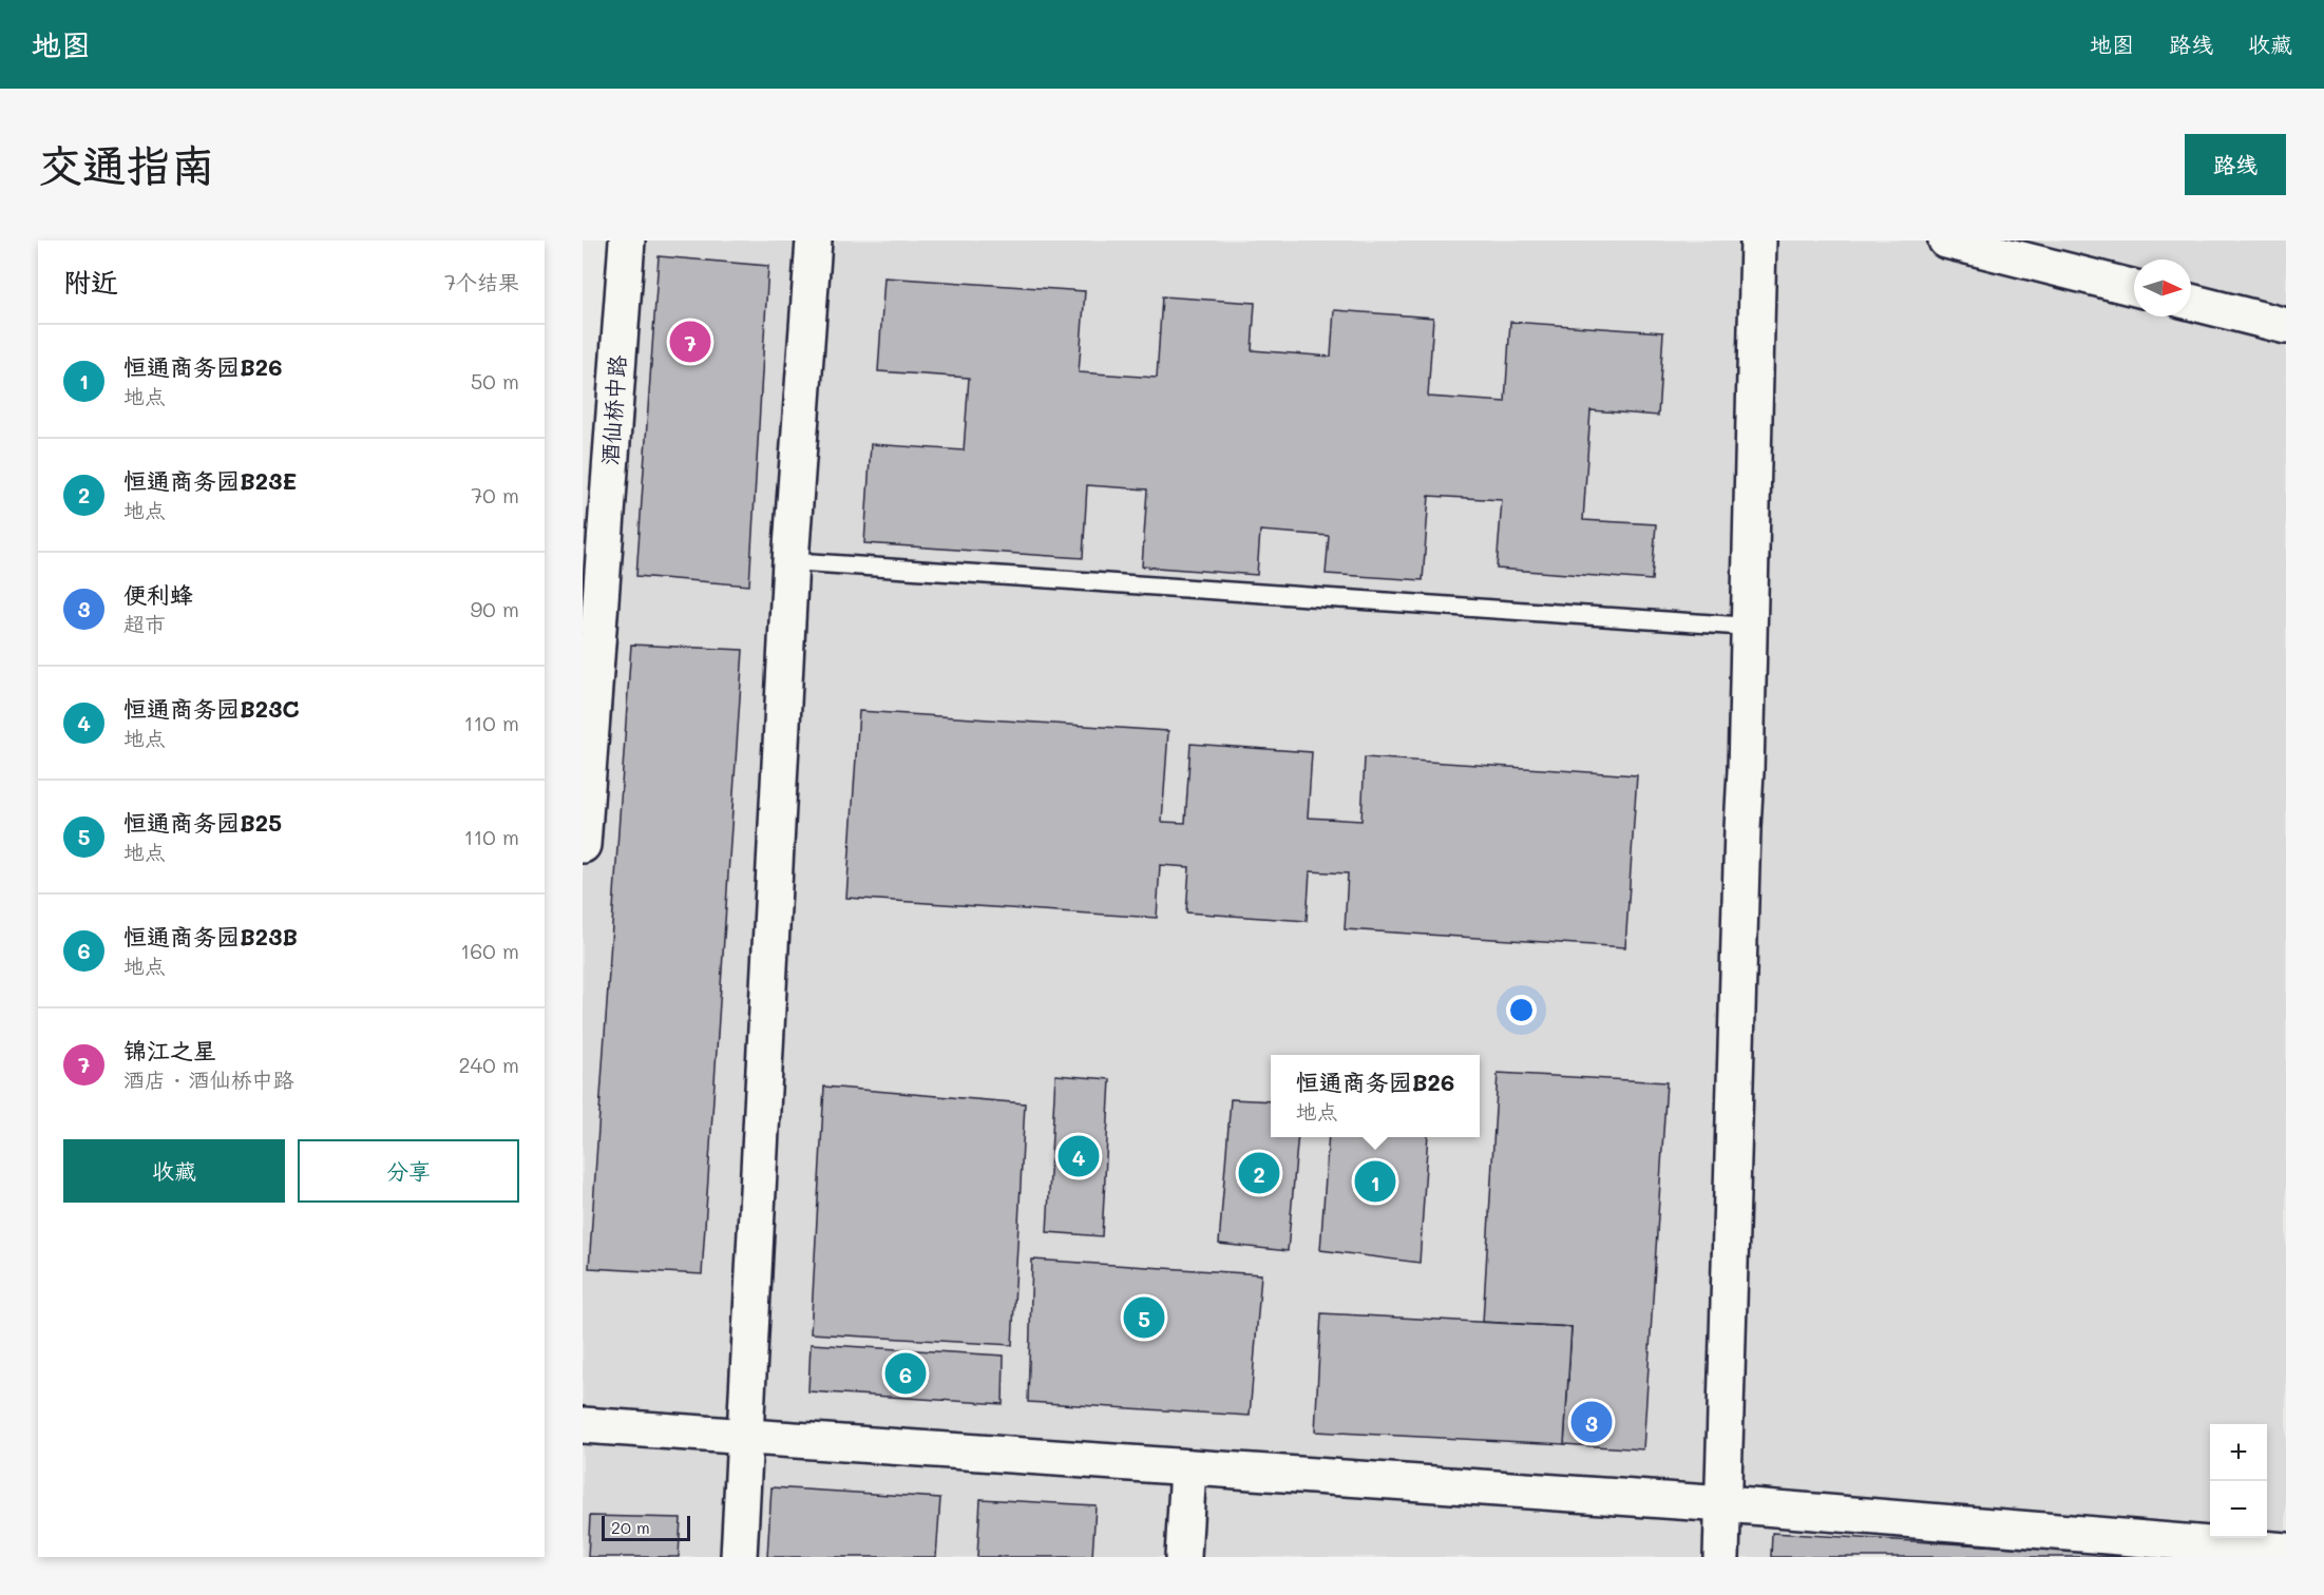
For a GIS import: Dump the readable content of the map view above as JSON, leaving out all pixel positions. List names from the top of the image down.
{
  "streets": {
    "street": ["酒仙桥中路"]
  },
  "scale_bar": "20 m",
  "north": "right",
  "page": {
    "header": "地图",
    "nav": ["地图", "路线", "收藏"],
    "buttons": [
      "路线",
      ["收藏", "分享"]
    ],
    "title": "交通指南",
    "heading": ["附近", "7个结果"],
    "pins": [
      "7",
      "4",
      "2",
      "1",
      "5",
      "6",
      "3"
    ],
    "list": [
      {
        "mark": "1",
        "name": "恒通商务园B26",
        "note": "地点",
        "value": "50 m"
      },
      {
        "mark": "2",
        "name": "恒通商务园B23E",
        "note": "地点",
        "value": "70 m"
      },
      {
        "mark": "3",
        "name": "便利蜂",
        "note": "超市",
        "value": "90 m"
      },
      {
        "mark": "4",
        "name": "恒通商务园B23C",
        "note": "地点",
        "value": "110 m"
      },
      {
        "mark": "5",
        "name": "恒通商务园B25",
        "note": "地点",
        "value": "110 m"
      },
      {
        "mark": "6",
        "name": "恒通商务园B23B",
        "note": "地点",
        "value": "160 m"
      },
      {
        "mark": "7",
        "name": "锦江之星",
        "note": "酒店 · 酒仙桥中路",
        "value": "240 m"
      }
    ],
    "popup": ["恒通商务园B26", "地点"],
    "map_buttons": ["+", "−"],
    "scale": "20 m"
  }
}
